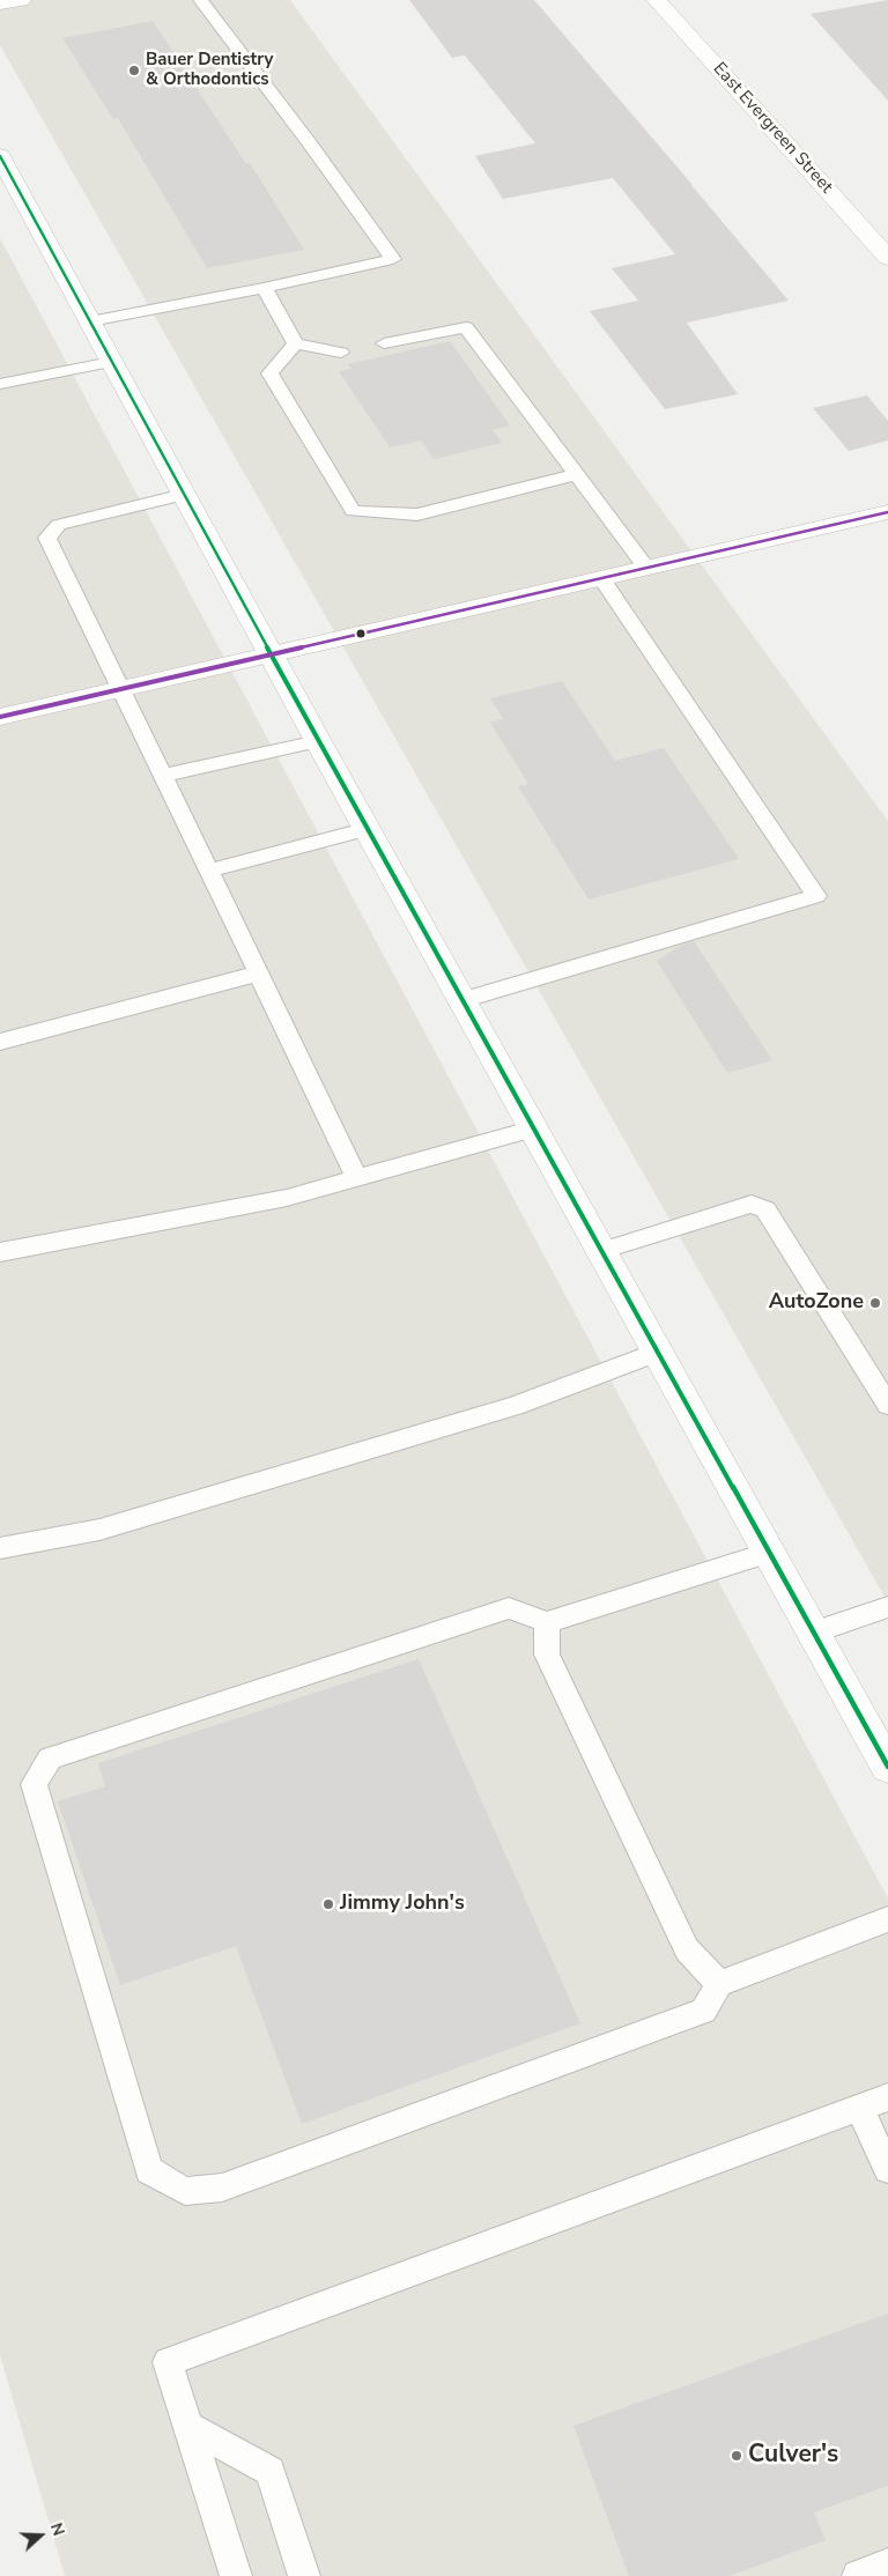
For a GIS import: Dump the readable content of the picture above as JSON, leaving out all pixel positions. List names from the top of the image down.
{
  "streets": {
    "main road": ["East Evergreen Street"]
  },
  "places": [
    "Bauer Dentistry & Orthodontics",
    "AutoZone",
    "Jimmy John's",
    "Culver's"
  ],
  "north": "right"
}
